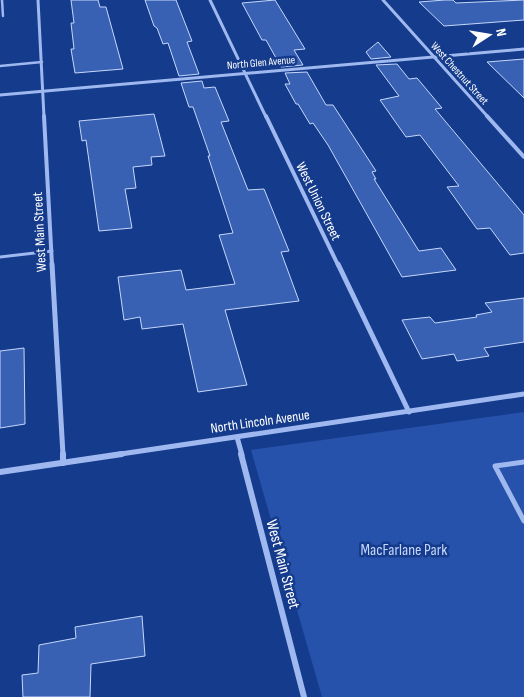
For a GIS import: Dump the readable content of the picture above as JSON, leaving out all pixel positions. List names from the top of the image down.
{
  "streets": {
    "street": [
      "North Glen Avenue",
      "West Chestnut Street",
      "West Union Street",
      "West Main Street",
      "North Lincoln Avenue"
    ]
  },
  "crossings": [
    ["North Glen Avenue", "West Chestnut Street"],
    ["North Glen Avenue", "West Union Street"],
    ["North Glen Avenue", "West Main Street"],
    ["West Union Street", "North Lincoln Avenue"],
    ["West Main Street", "North Lincoln Avenue"]
  ],
  "parks": ["MacFarlane Park"],
  "north": "right"
}
